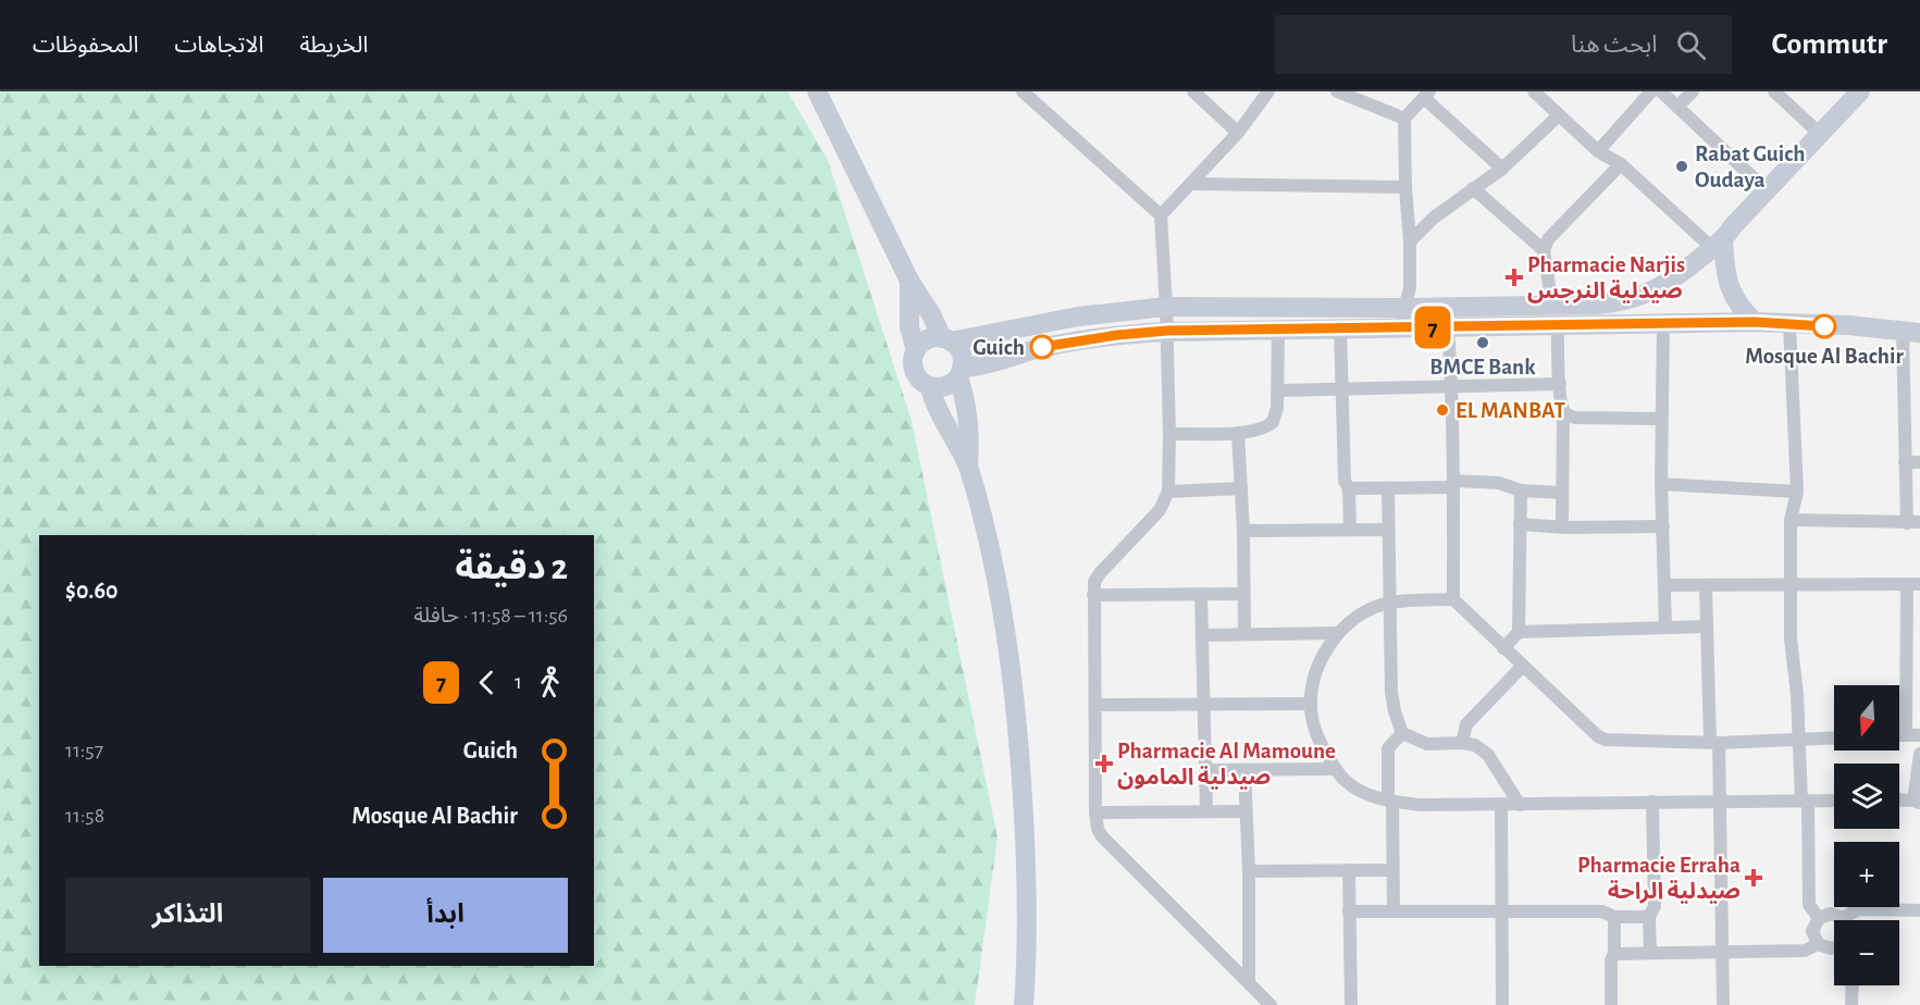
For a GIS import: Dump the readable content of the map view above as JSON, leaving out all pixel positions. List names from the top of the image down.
{
  "places": {
    "other": [
      "Rabat Guich Oudaya",
      "Mosque Al Bachir",
      "BMCE Bank",
      "Guich",
      "EL MANBAT"
    ],
    "health": ["Pharmacie Narjis صيدلية النرجس", "Pharmacie Al Mamoune صيدلية المامون", "Pharmacie Erraha صيدلية الراحة"]
  },
  "lines": ["bus line 7"],
  "north": "bottom",
  "page": {
    "header": "Commutr",
    "search": "ابحث هنا",
    "nav": ["الخريطة", "الاتجاهات", "المحفوظات"],
    "on_map": "7",
    "heading": ["2 دقيقة", "11:56 – 11:58 · حافلة", "$0.60"],
    "legs": ["1", "7"],
    "map_buttons": ["+", "−"],
    "list": [
      {
        "name": "Guich",
        "value": "11:57"
      },
      {
        "name": "Mosque Al Bachir",
        "value": "11:58"
      }
    ],
    "buttons": ["ابدأ", "التذاكر"]
  }
}
